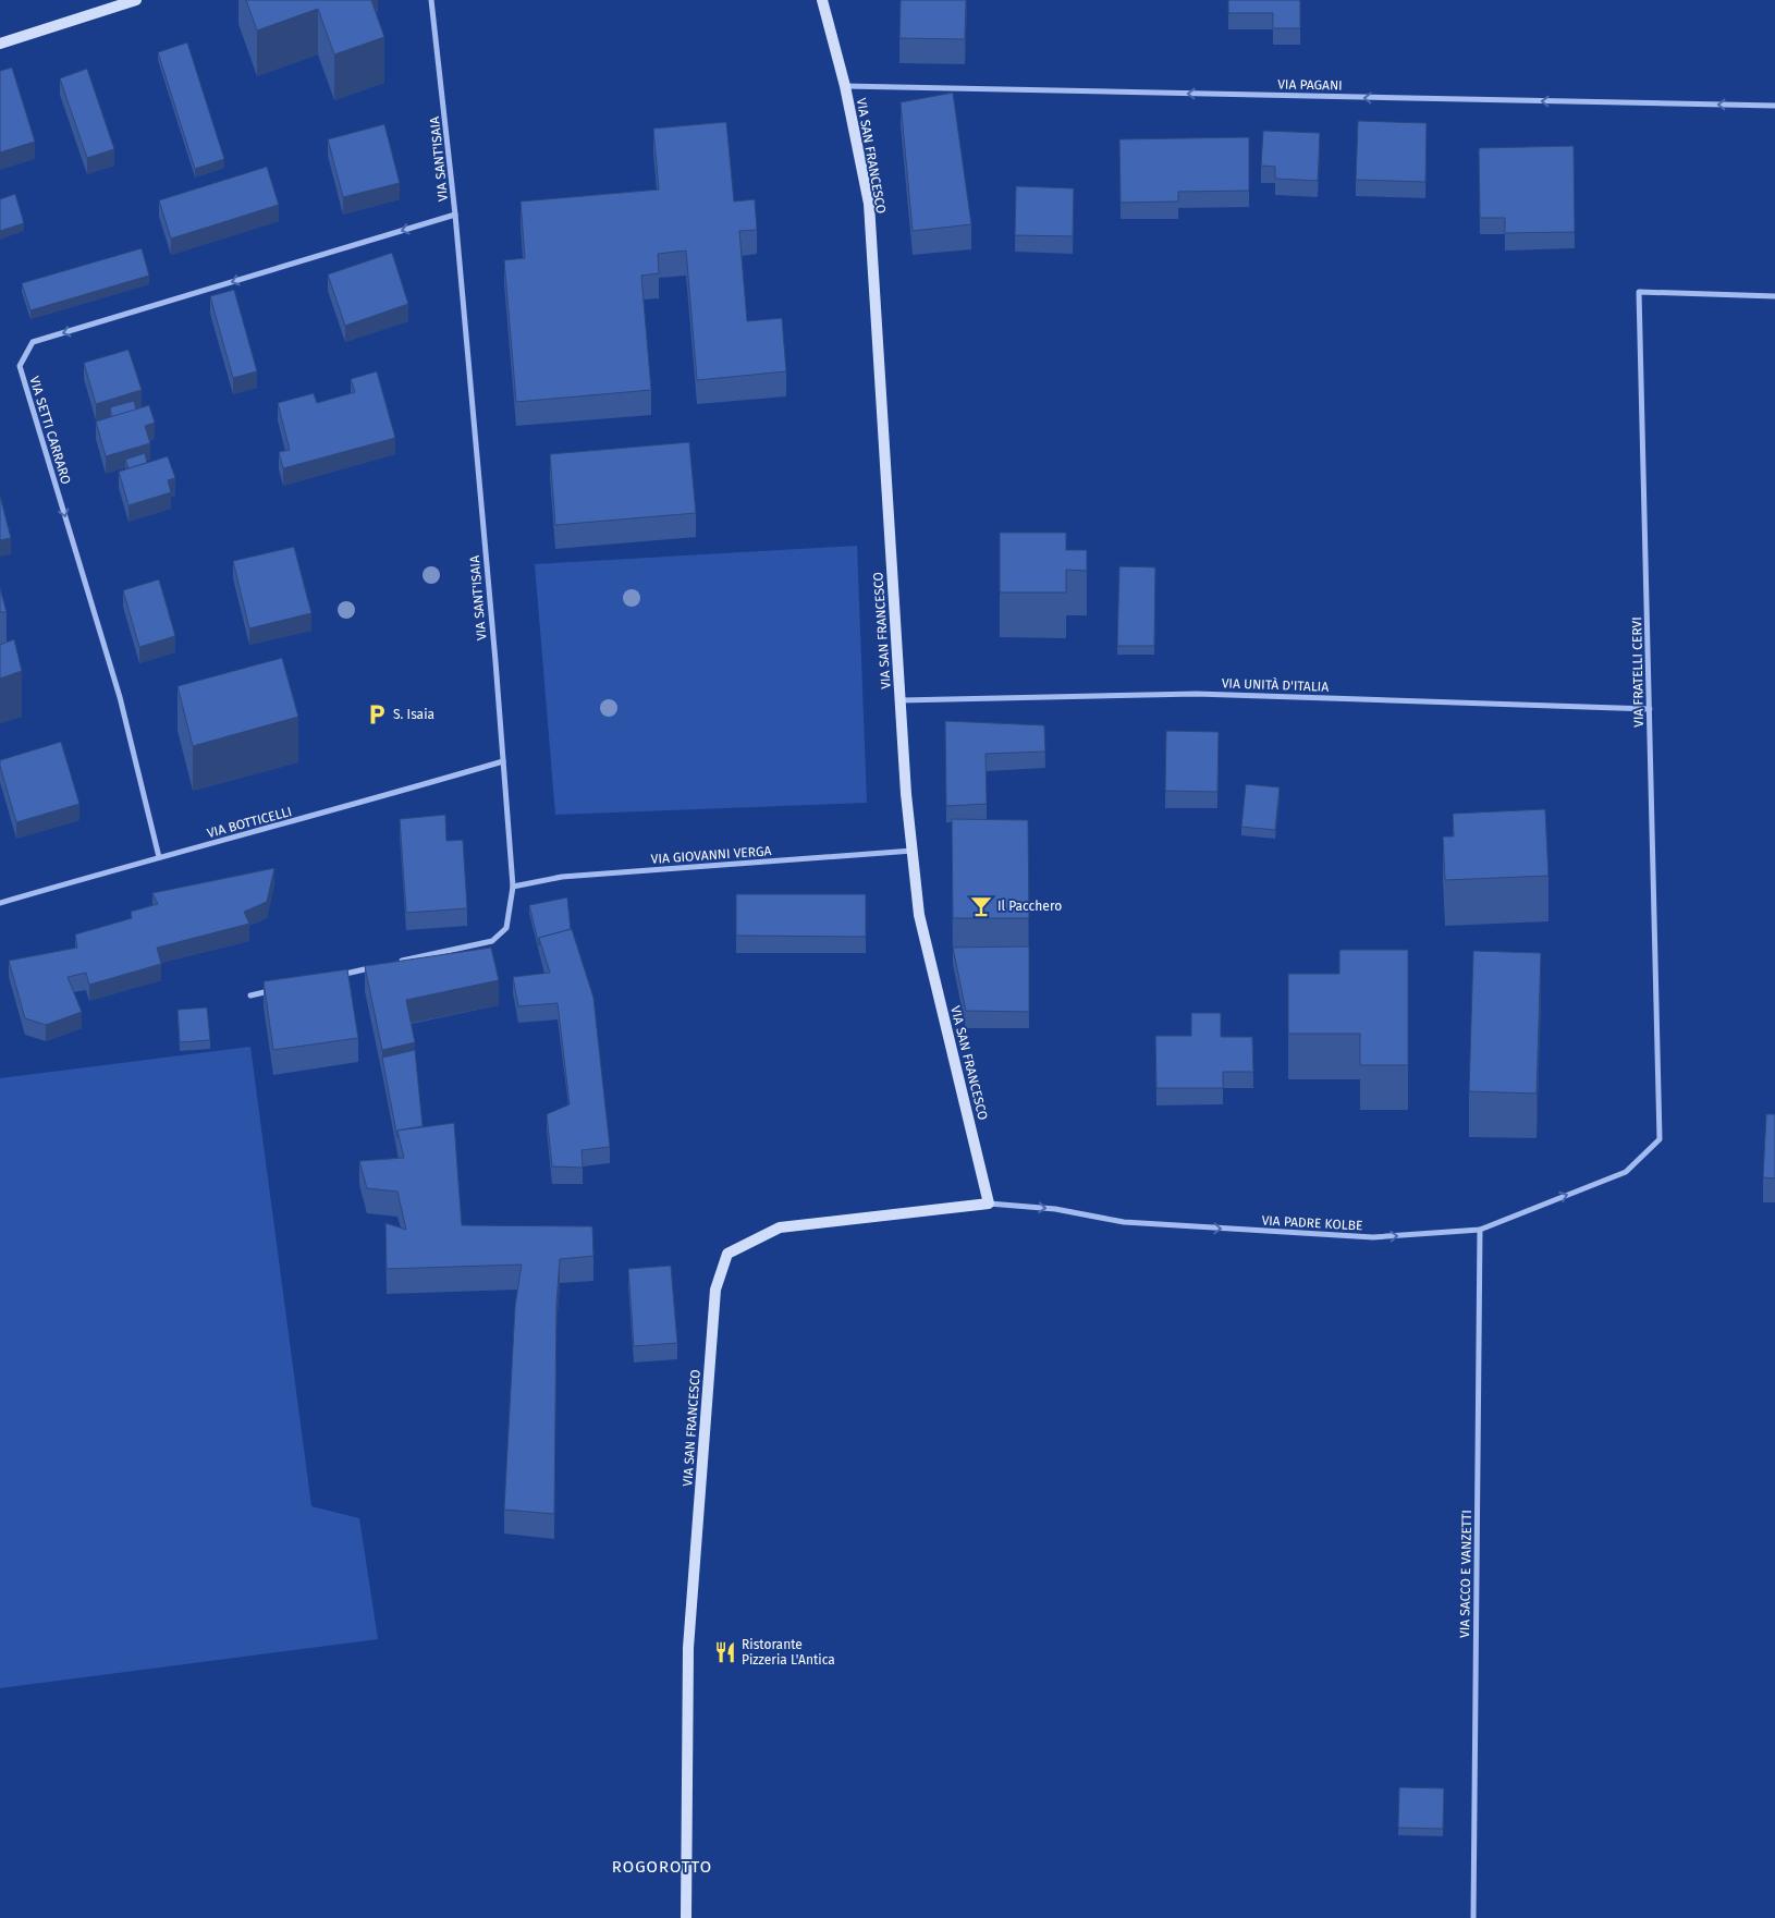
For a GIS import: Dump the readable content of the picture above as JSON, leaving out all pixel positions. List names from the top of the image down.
{
  "streets": {
    "street": [
      "VIA PAGANI",
      "VIA SAN FRANCESCO",
      "VIA SANT'ISAIA",
      "VIA SETTI CARRARO",
      "VIA FRATELLI CERVI",
      "VIA UNITÀ D'ITALIA",
      "VIA BOTTICELLI",
      "VIA GIOVANNI VERGA",
      "VIA PADRE KOLBE",
      "VIA SACCO E VANZETTI"
    ]
  },
  "crossings": [
    ["VIA PAGANI", "VIA SAN FRANCESCO"],
    ["VIA SAN FRANCESCO", "VIA UNITÀ D'ITALIA"],
    ["VIA SAN FRANCESCO", "VIA GIOVANNI VERGA"],
    ["VIA SAN FRANCESCO", "VIA PADRE KOLBE"],
    ["VIA SANT'ISAIA", "VIA SETTI CARRARO"],
    ["VIA SANT'ISAIA", "VIA BOTTICELLI"],
    ["VIA SANT'ISAIA", "VIA GIOVANNI VERGA"],
    ["VIA SETTI CARRARO", "VIA BOTTICELLI"],
    ["VIA FRATELLI CERVI", "VIA UNITÀ D'ITALIA"],
    ["VIA FRATELLI CERVI", "VIA PADRE KOLBE"],
    ["VIA PADRE KOLBE", "VIA SACCO E VANZETTI"]
  ],
  "one_way": ["VIA PAGANI", "VIA PADRE KOLBE"],
  "districts": ["ROGOROTTO"],
  "places": {
    "parking": ["S. Isaia"],
    "bar": ["Il Pacchero"],
    "restaurant": ["Ristorante Pizzeria L'Antica"]
  }
}
